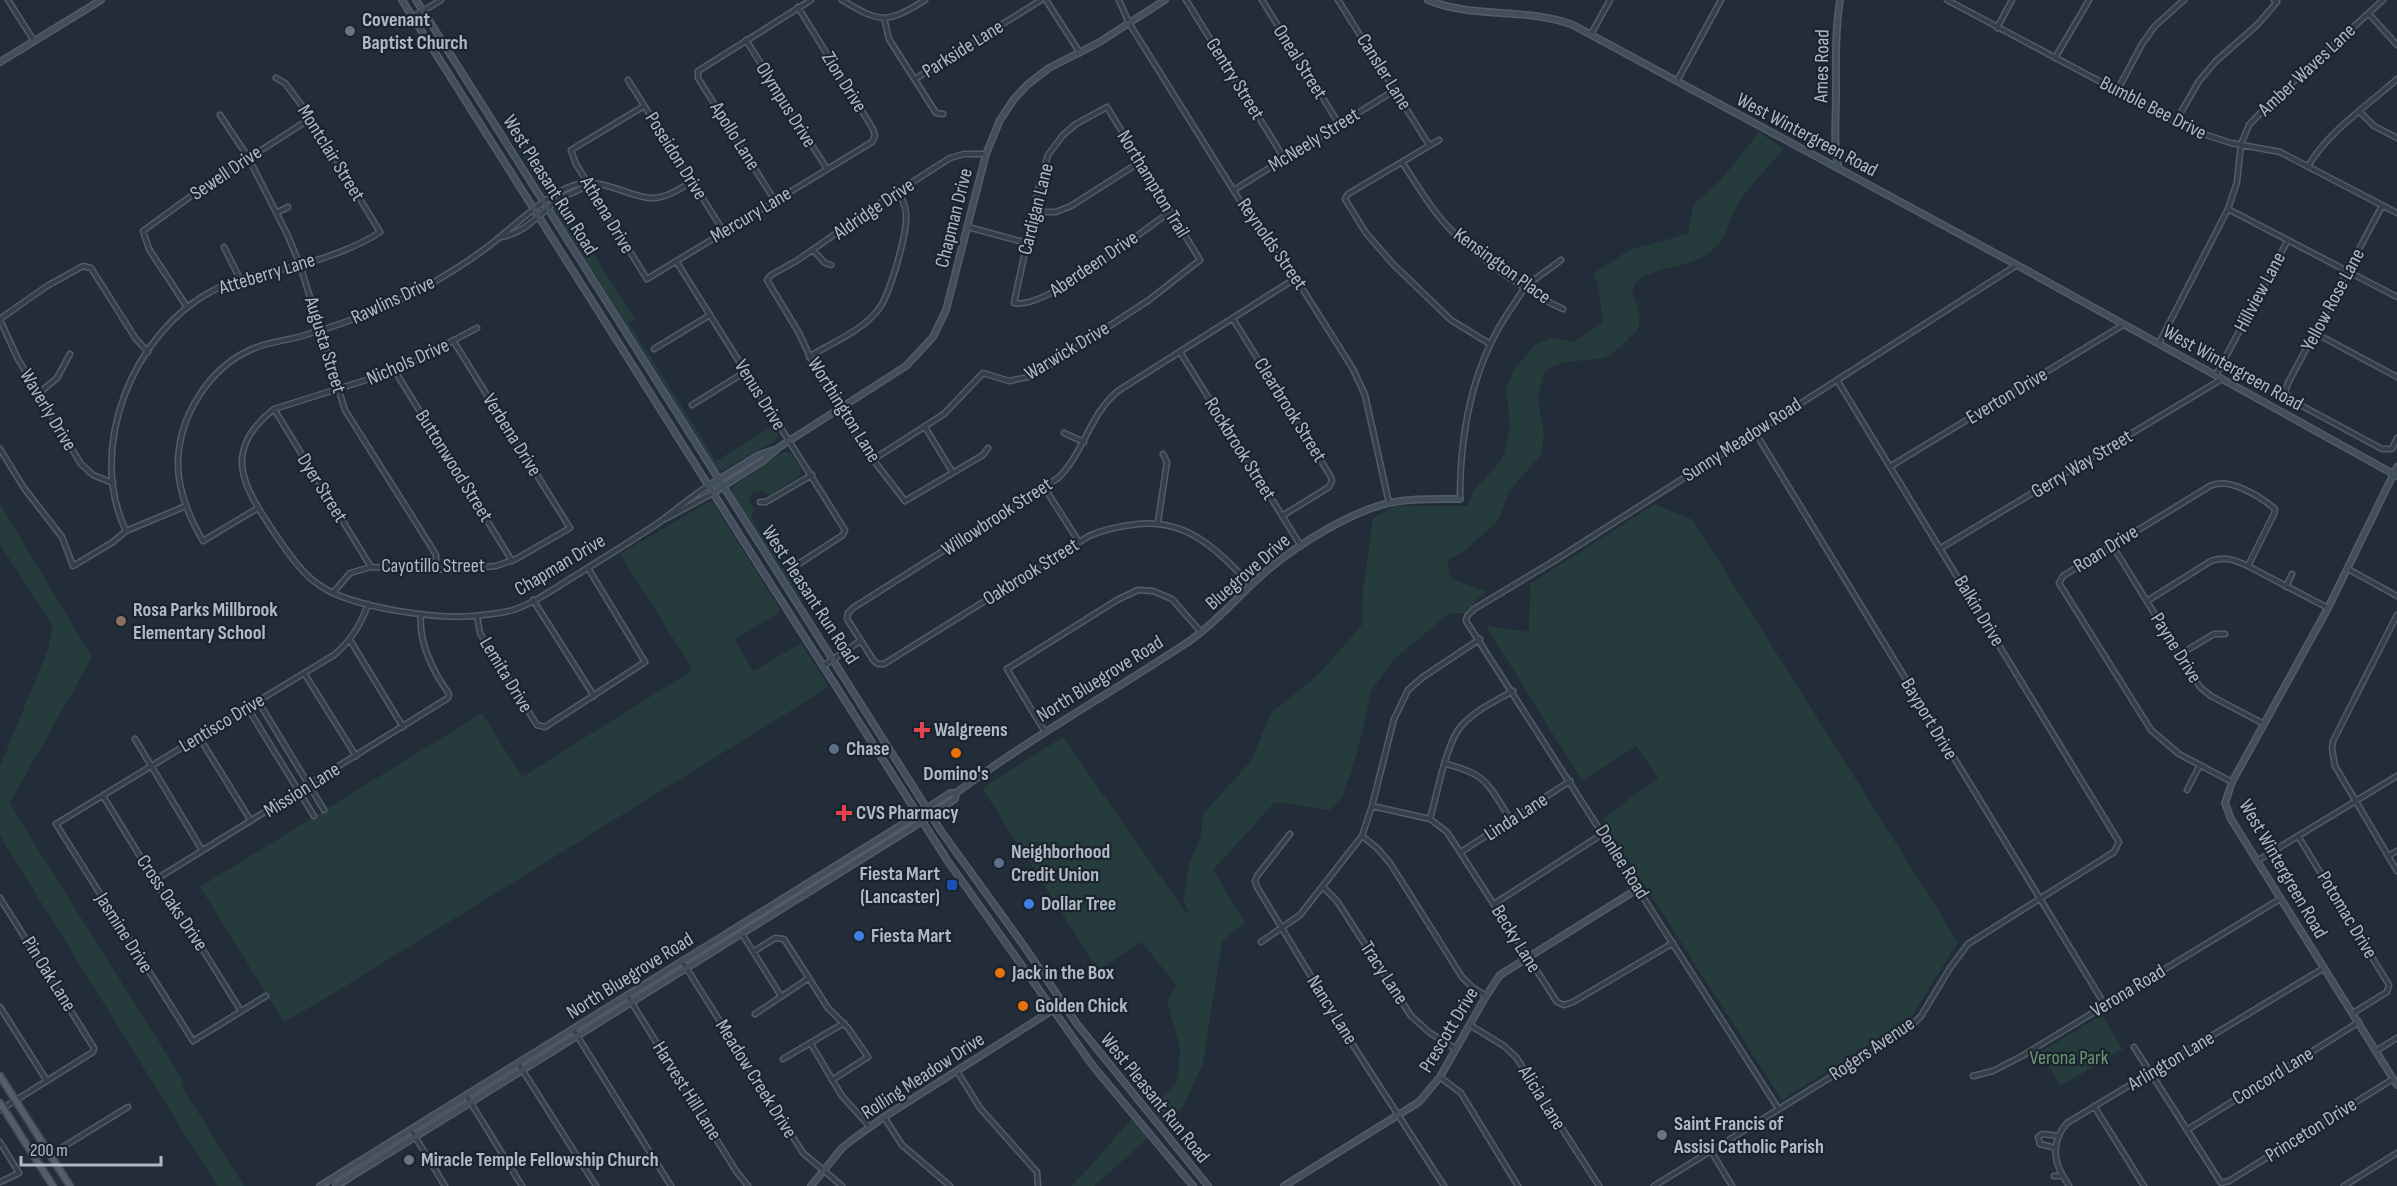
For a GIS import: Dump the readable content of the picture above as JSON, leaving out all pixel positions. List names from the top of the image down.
{
  "streets": {
    "main road": [
      "Ames Road",
      "West Wintergreen Road",
      "West Pleasant Run Road",
      "Chapman Drive",
      "Bluegrove Drive",
      "North Bluegrove Road",
      "Prescott Drive",
      "Rolling Meadow Drive"
    ],
    "street": [
      "Parkside Lane",
      "Oneal Street",
      "Amber Waves Lane",
      "Cansler Lane",
      "Gentry Street",
      "Zion Drive",
      "Olympus Drive",
      "Bumble Bee Drive",
      "Apollo Lane",
      "McNeely Street",
      "Montclair Street",
      "Poseidon Drive",
      "Sewell Drive",
      "Northampton Trail",
      "Aldridge Drive",
      "Cardigan Lane",
      "Athena Drive",
      "Mercury Lane",
      "Reynolds Street",
      "Aberdeen Drive",
      "Kensington Place",
      "Atteberry Lane",
      "Hillview Lane",
      "Rawlins Drive",
      "Yellow Rose Lane",
      "Augusta Street",
      "Warwick Drive",
      "Nichols Drive",
      "Venus Drive",
      "Everton Drive",
      "Waverly Drive",
      "Worthington Lane",
      "Clearbrook Street",
      "Verbena Drive",
      "Sunny Meadow Road",
      "Rockbrook Street",
      "Gerry Way Street",
      "Buttonwood Street",
      "Dyer Street",
      "Willowbrook Street",
      "Roan Drive",
      "Cayotillo Street",
      "Oakbrook Street",
      "Balkin Drive",
      "Payne Drive",
      "Lemita Drive",
      "Bayport Drive",
      "Lentisco Drive",
      "Mission Lane",
      "Linda Lane",
      "Donlee Road",
      "Cross Oaks Drive",
      "Potomac Drive",
      "Jasmine Drive",
      "Becky Lane",
      "Tracy Lane",
      "Pin Oak Lane",
      "Verona Road",
      "Nancy Lane",
      "Rogers Avenue",
      "Arlington Lane",
      "Concord Lane",
      "Meadow Creek Drive",
      "Harvest Hill Lane",
      "Alicia Lane",
      "Princeton Drive"
    ]
  },
  "crossings": [
    ["Oneal Street", "McNeely Street"],
    ["Ames Road", "West Wintergreen Road"],
    ["Amber Waves Lane", "Bumble Bee Drive"],
    ["Amber Waves Lane", "West Wintergreen Road"],
    ["Cansler Lane", "McNeely Street"],
    ["Gentry Street", "McNeely Street"],
    ["Zion Drive", "Mercury Lane"],
    ["Olympus Drive", "Apollo Lane"],
    ["Olympus Drive", "Mercury Lane"],
    ["Bumble Bee Drive", "Yellow Rose Lane"],
    ["West Wintergreen Road", "Hillview Lane"],
    ["West Wintergreen Road", "Everton Drive"],
    ["West Wintergreen Road", "Sunny Meadow Road"],
    ["West Wintergreen Road", "Gerry Way Street"],
    ["West Wintergreen Road", "Roan Drive"],
    ["West Wintergreen Road", "Payne Drive"],
    ["West Wintergreen Road", "Potomac Drive"],
    ["West Wintergreen Road", "Verona Road"],
    ["West Wintergreen Road", "Arlington Lane"],
    ["West Wintergreen Road", "Concord Lane"],
    ["West Wintergreen Road", "Princeton Drive"],
    ["Apollo Lane", "Mercury Lane"],
    ["McNeely Street", "Reynolds Street"],
    ["Montclair Street", "Sewell Drive"],
    ["Montclair Street", "Atteberry Lane"],
    ["Poseidon Drive", "Athena Drive"],
    ["Poseidon Drive", "Mercury Lane"],
    ["Poseidon Drive", "Rawlins Drive"],
    ["Sewell Drive", "Atteberry Lane"],
    ["Sewell Drive", "Augusta Street"],
    ["Northampton Trail", "Cardigan Lane"],
    ["Northampton Trail", "Aberdeen Drive"],
    ["Northampton Trail", "Warwick Drive"],
    ["West Pleasant Run Road", "Chapman Drive"],
    ["West Pleasant Run Road", "Rawlins Drive"],
    ["West Pleasant Run Road", "North Bluegrove Road"],
    ["West Pleasant Run Road", "Rolling Meadow Drive"],
    ["Aldridge Drive", "Chapman Drive"],
    ["Aldridge Drive", "Worthington Lane"],
    ["Cardigan Lane", "Aberdeen Drive"],
    ["Athena Drive", "Mercury Lane"],
    ["Athena Drive", "Rawlins Drive"],
    ["Mercury Lane", "Venus Drive"],
    ["Chapman Drive", "Reynolds Street"],
    ["Chapman Drive", "Rawlins Drive"],
    ["Chapman Drive", "Nichols Drive"],
    ["Chapman Drive", "Venus Drive"],
    ["Chapman Drive", "Worthington Lane"],
    ["Chapman Drive", "Cayotillo Street"],
    ["Chapman Drive", "Lemita Drive"],
    ["Chapman Drive", "Lentisco Drive"],
    ["Chapman Drive", "Mission Lane"],
    ["Reynolds Street", "Willowbrook Street"],
    ["Reynolds Street", "Bluegrove Drive"],
    ["Atteberry Lane", "Augusta Street"],
    ["Atteberry Lane", "Waverly Drive"],
    ["Rawlins Drive", "Augusta Street"],
    ["Rawlins Drive", "Nichols Drive"],
    ["Augusta Street", "Nichols Drive"],
    ["Augusta Street", "Cayotillo Street"],
    ["Warwick Drive", "Worthington Lane"],
    ["Nichols Drive", "Verbena Drive"],
    ["Nichols Drive", "Buttonwood Street"],
    ["Nichols Drive", "Dyer Street"],
    ["Everton Drive", "Balkin Drive"],
    ["Clearbrook Street", "Rockbrook Street"],
    ["Clearbrook Street", "Willowbrook Street"],
    ["Verbena Drive", "Cayotillo Street"],
    ["Sunny Meadow Road", "Balkin Drive"],
    ["Sunny Meadow Road", "Bayport Drive"],
    ["Sunny Meadow Road", "Donlee Road"],
    ["Rockbrook Street", "Willowbrook Street"],
    ["Rockbrook Street", "Bluegrove Drive"],
    ["Gerry Way Street", "Balkin Drive"],
    ["Buttonwood Street", "Cayotillo Street"],
    ["Dyer Street", "Cayotillo Street"],
    ["Willowbrook Street", "Oakbrook Street"],
    ["Roan Drive", "Payne Drive"],
    ["Oakbrook Street", "Bluegrove Drive"],
    ["Bluegrove Drive", "North Bluegrove Road"],
    ["Balkin Drive", "Rogers Avenue"],
    ["North Bluegrove Road", "Meadow Creek Drive"],
    ["North Bluegrove Road", "Harvest Hill Lane"],
    ["Bayport Drive", "Verona Road"],
    ["Bayport Drive", "Rogers Avenue"],
    ["Lentisco Drive", "Cross Oaks Drive"],
    ["Lentisco Drive", "Jasmine Drive"],
    ["Mission Lane", "Cross Oaks Drive"],
    ["Linda Lane", "Donlee Road"],
    ["Linda Lane", "Becky Lane"],
    ["Donlee Road", "Becky Lane"],
    ["Donlee Road", "Prescott Drive"],
    ["Donlee Road", "Rogers Avenue"],
    ["Cross Oaks Drive", "Jasmine Drive"],
    ["Becky Lane", "Prescott Drive"],
    ["Tracy Lane", "Prescott Drive"],
    ["Nancy Lane", "Prescott Drive"],
    ["Prescott Drive", "Alicia Lane"],
    ["Rolling Meadow Drive", "Meadow Creek Drive"],
    ["Concord Lane", "Princeton Drive"]
  ],
  "parks": ["Verona Park"],
  "places": {
    "other": [
      "Covenant Baptist Church",
      "Rosa Parks Millbrook Elementary School",
      "Chase",
      "Domino's",
      "Neighborhood Credit Union",
      "Dollar Tree",
      "Fiesta Mart",
      "Jack in the Box",
      "Golden Chick",
      "Saint Francis of Assisi Catholic Parish",
      "Miracle Temple Fellowship Church"
    ],
    "health": ["Walgreens", "CVS Pharmacy"],
    "transit": ["Fiesta Mart (Lancaster)"]
  },
  "scale_bar": "200 m"
}
